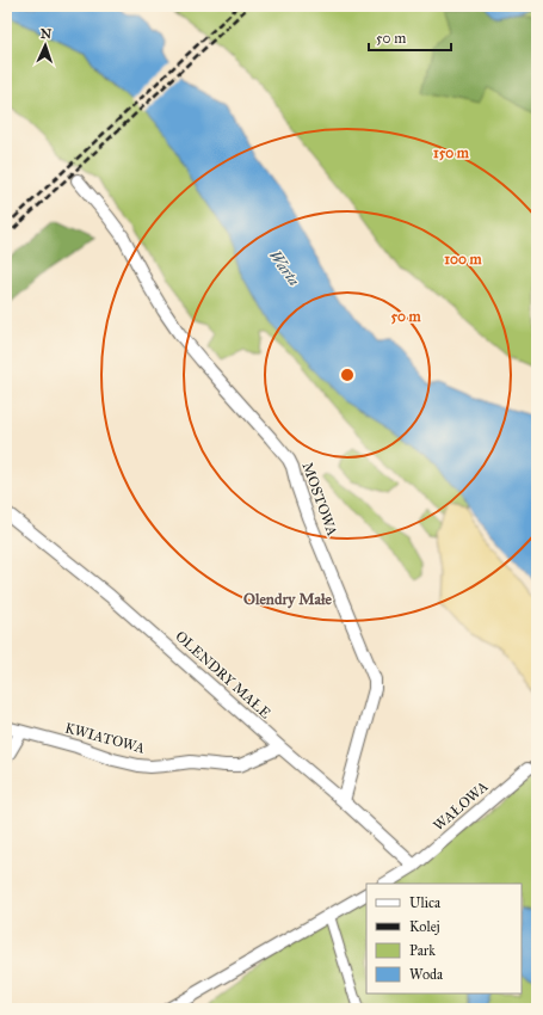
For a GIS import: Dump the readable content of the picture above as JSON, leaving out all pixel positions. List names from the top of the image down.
{
  "streets": {
    "street": [
      "MOSTOWA",
      "OLENDRY MAŁE",
      "KWIATOWA",
      "WAŁOWA"
    ]
  },
  "crossings": [
    ["MOSTOWA", "OLENDRY MAŁE"],
    ["OLENDRY MAŁE", "KWIATOWA"],
    ["OLENDRY MAŁE", "WAŁOWA"]
  ],
  "districts": ["Olendry Małe"],
  "water": ["Warta"],
  "legend": [
    "Ulica",
    "Kolej",
    "Park",
    "Woda"
  ],
  "scale_bar": "50 m",
  "north": "top",
  "rings": ["150 m", "100 m", "50 m"]
}
